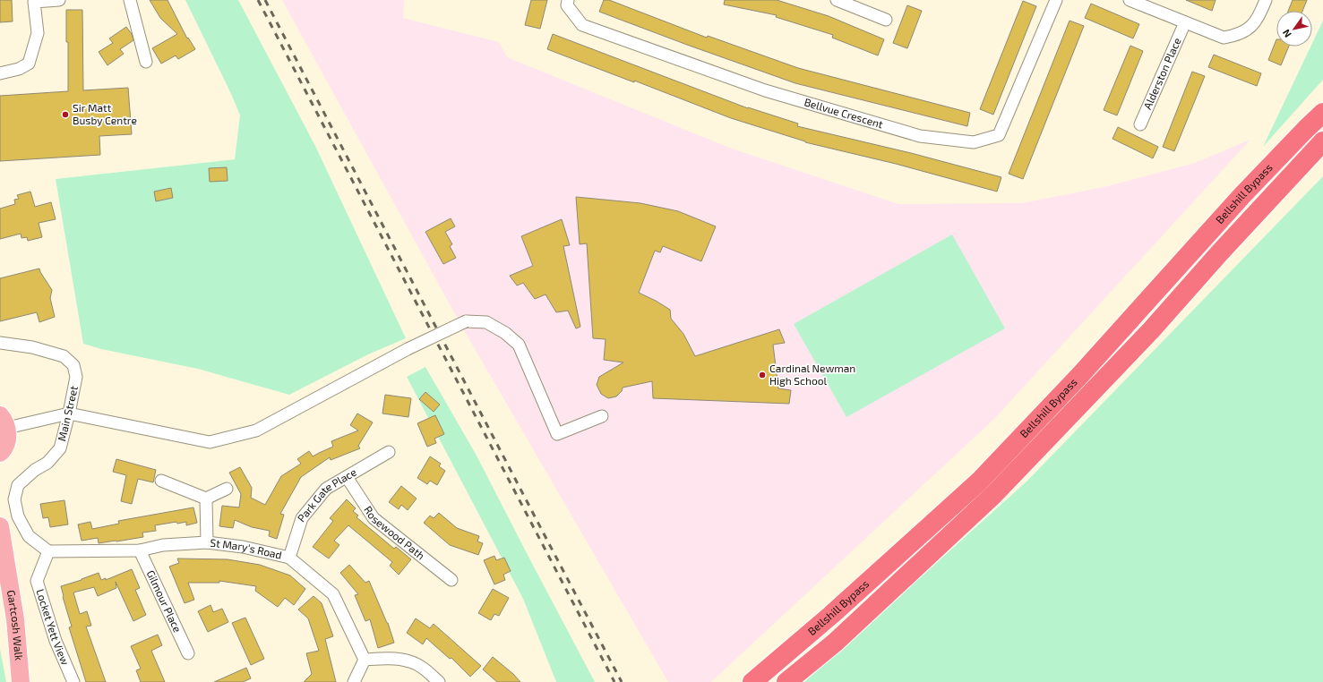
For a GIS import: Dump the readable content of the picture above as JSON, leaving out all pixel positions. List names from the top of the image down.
{
  "streets": {
    "highway": ["Bellshill Bypass"],
    "main road": ["Gartcosh Walk"],
    "street": [
      "Alderston Place",
      "Bellvue Crescent",
      "Main Street",
      "Park Gate Place",
      "Rosewood Path",
      "St Mary's Road",
      "Gilmour Place",
      "Locket Yett View"
    ]
  },
  "crossings": [
    ["Main Street", "St Mary's Road"],
    ["Main Street", "Locket Yett View"],
    ["Park Gate Place", "Rosewood Path"],
    ["Park Gate Place", "St Mary's Road"],
    ["St Mary's Road", "Gilmour Place"],
    ["St Mary's Road", "Locket Yett View"]
  ],
  "places": ["Sir Matt Busby Centre", "Cardinal Newman High School"],
  "north": "bottom left"
}
